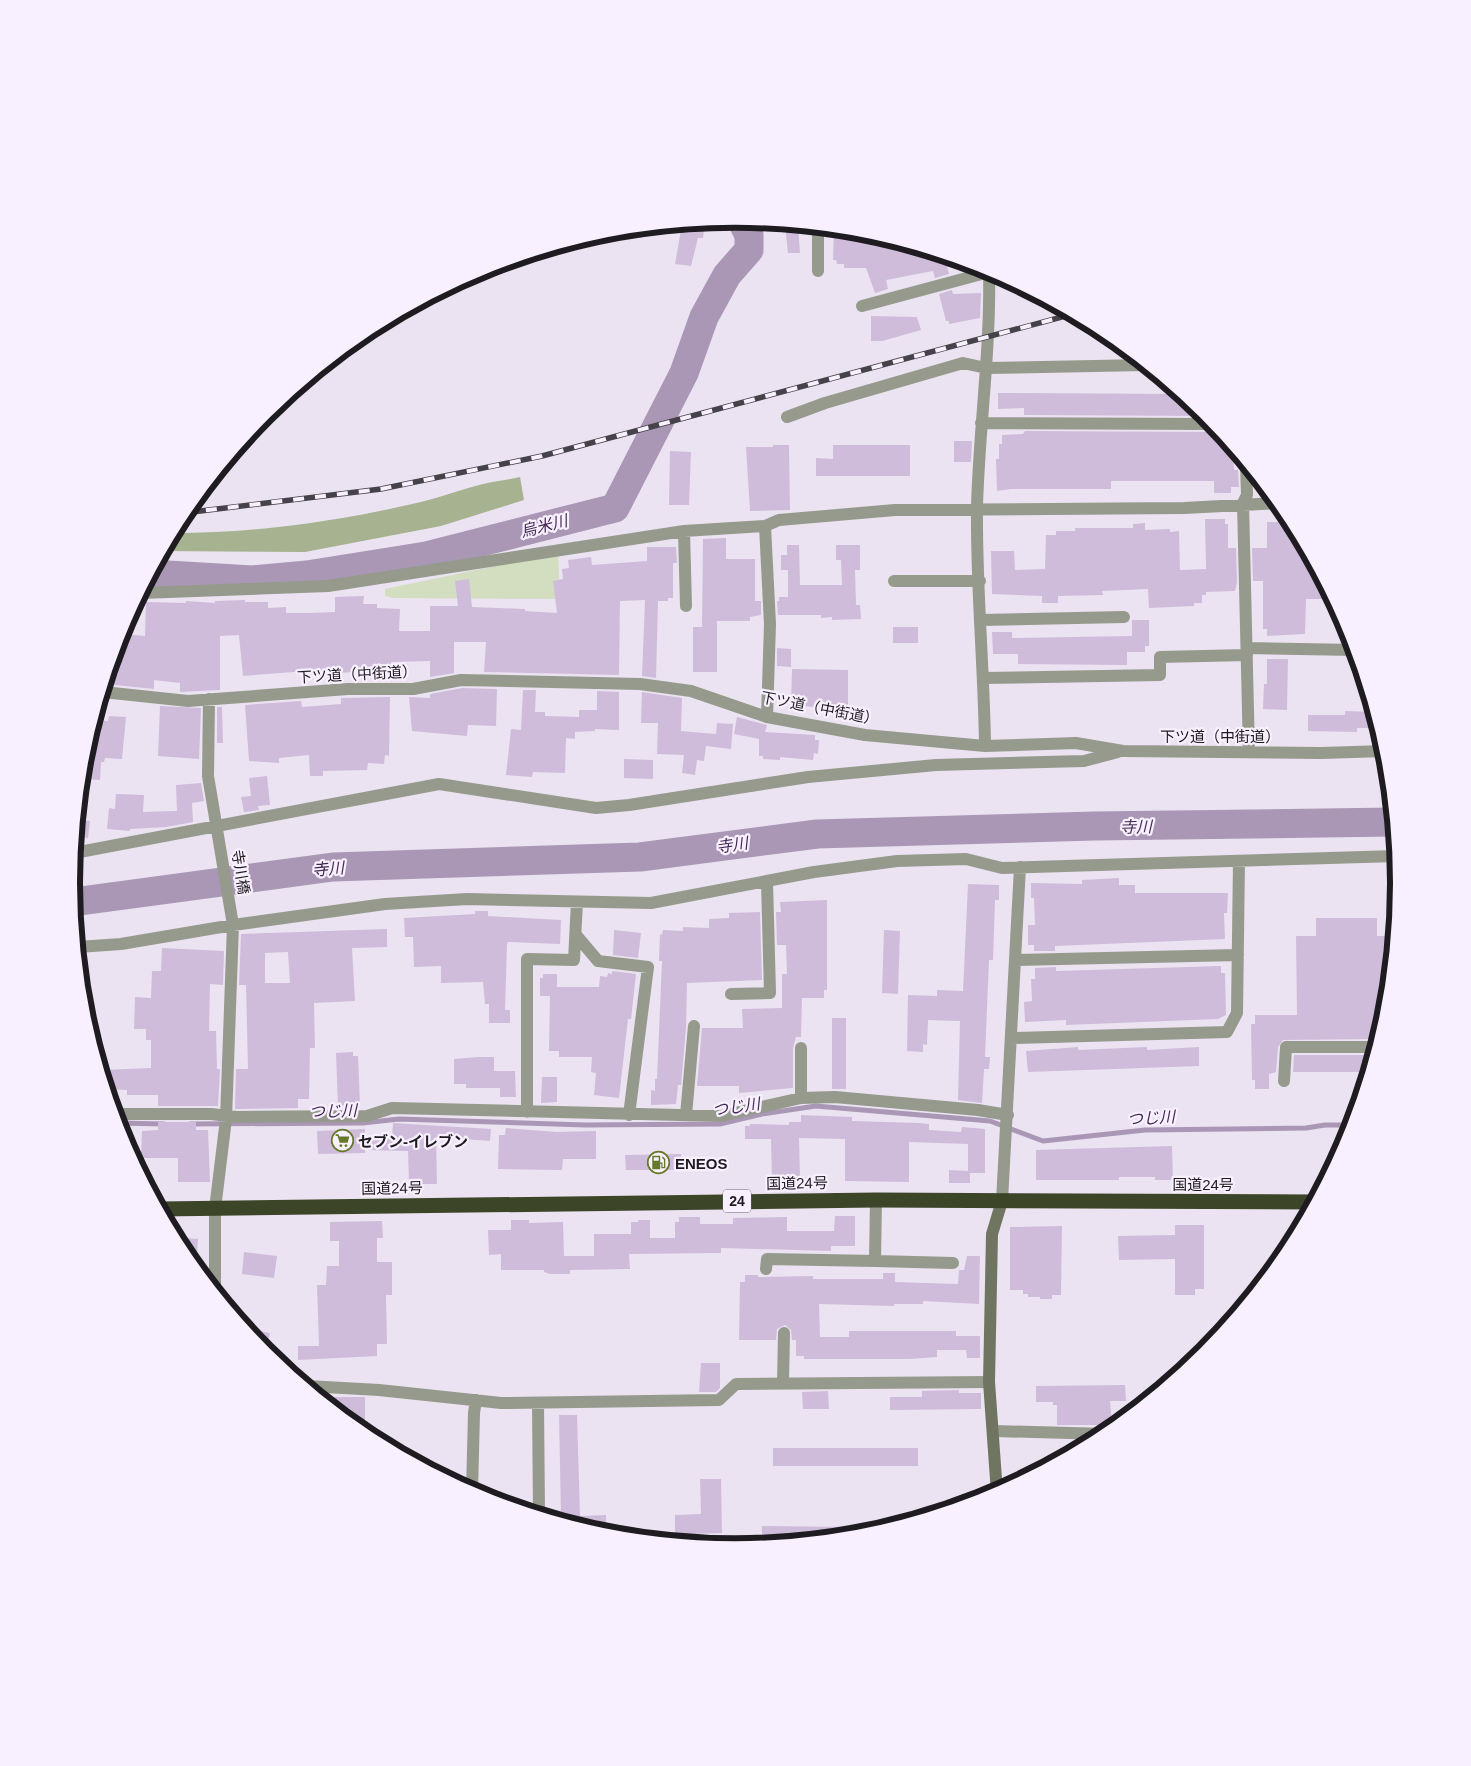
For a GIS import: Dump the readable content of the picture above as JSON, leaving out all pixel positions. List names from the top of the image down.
{
  "streets": {
    "highway": ["国道24号", "24"],
    "street": ["下ツ道（中街道）", "寺川橋"]
  },
  "crossings": [
    ["下ツ道（中街道）", "寺川橋"],
    ["寺川橋", "国道24号"]
  ],
  "water": ["烏米川", "寺川", "つじ川"],
  "places": {
    "supermarket": ["セブン-イレブン"],
    "fuel station": ["ENEOS"]
  }
}
